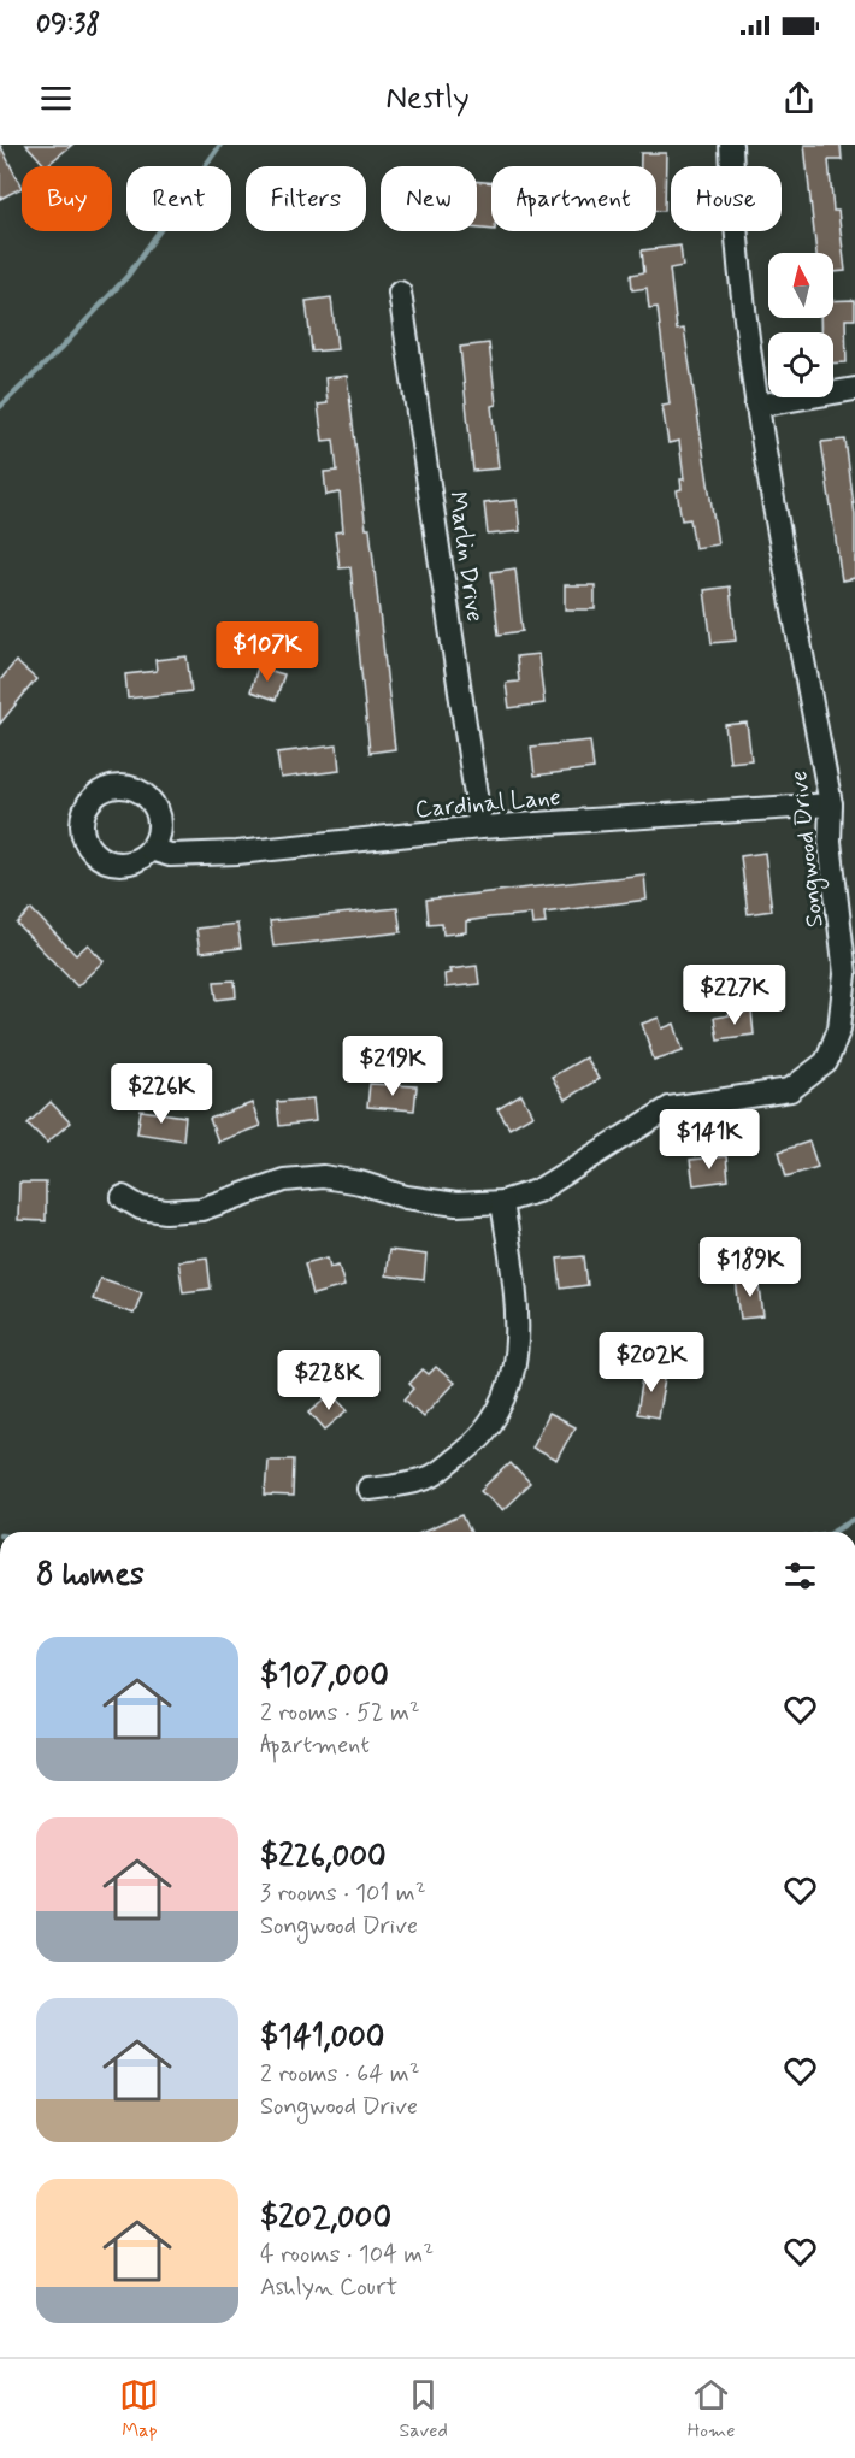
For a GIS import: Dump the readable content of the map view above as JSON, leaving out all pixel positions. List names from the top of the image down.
{
  "streets": {
    "street": ["Marlin Drive", "Cardinal Lane", "Songwood Drive"]
  },
  "crossings": [
    ["Marlin Drive", "Cardinal Lane"],
    ["Cardinal Lane", "Songwood Drive"]
  ],
  "north": "top",
  "page": {
    "status": "09:38",
    "header": "Nestly",
    "chip": [
      "Buy",
      "Rent",
      "Filters",
      "New",
      "Apartment",
      "House"
    ],
    "price": [
      "$107K",
      "$227K",
      "$219K",
      "$226K",
      "$141K",
      "$189K",
      "$202K",
      "$228K"
    ],
    "heading": "8 homes",
    "list": [
      {
        "name": "$107,000",
        "note": "2 rooms · 52 m² · Apartment"
      },
      {
        "name": "$226,000",
        "note": "3 rooms · 101 m² · Songwood Drive"
      },
      {
        "name": "$141,000",
        "note": "2 rooms · 64 m² · Songwood Drive"
      },
      {
        "name": "$202,000",
        "note": "4 rooms · 104 m² · Ashlyn Court"
      }
    ],
    "tabs": ["Map", "Saved", "Home"]
  }
}
